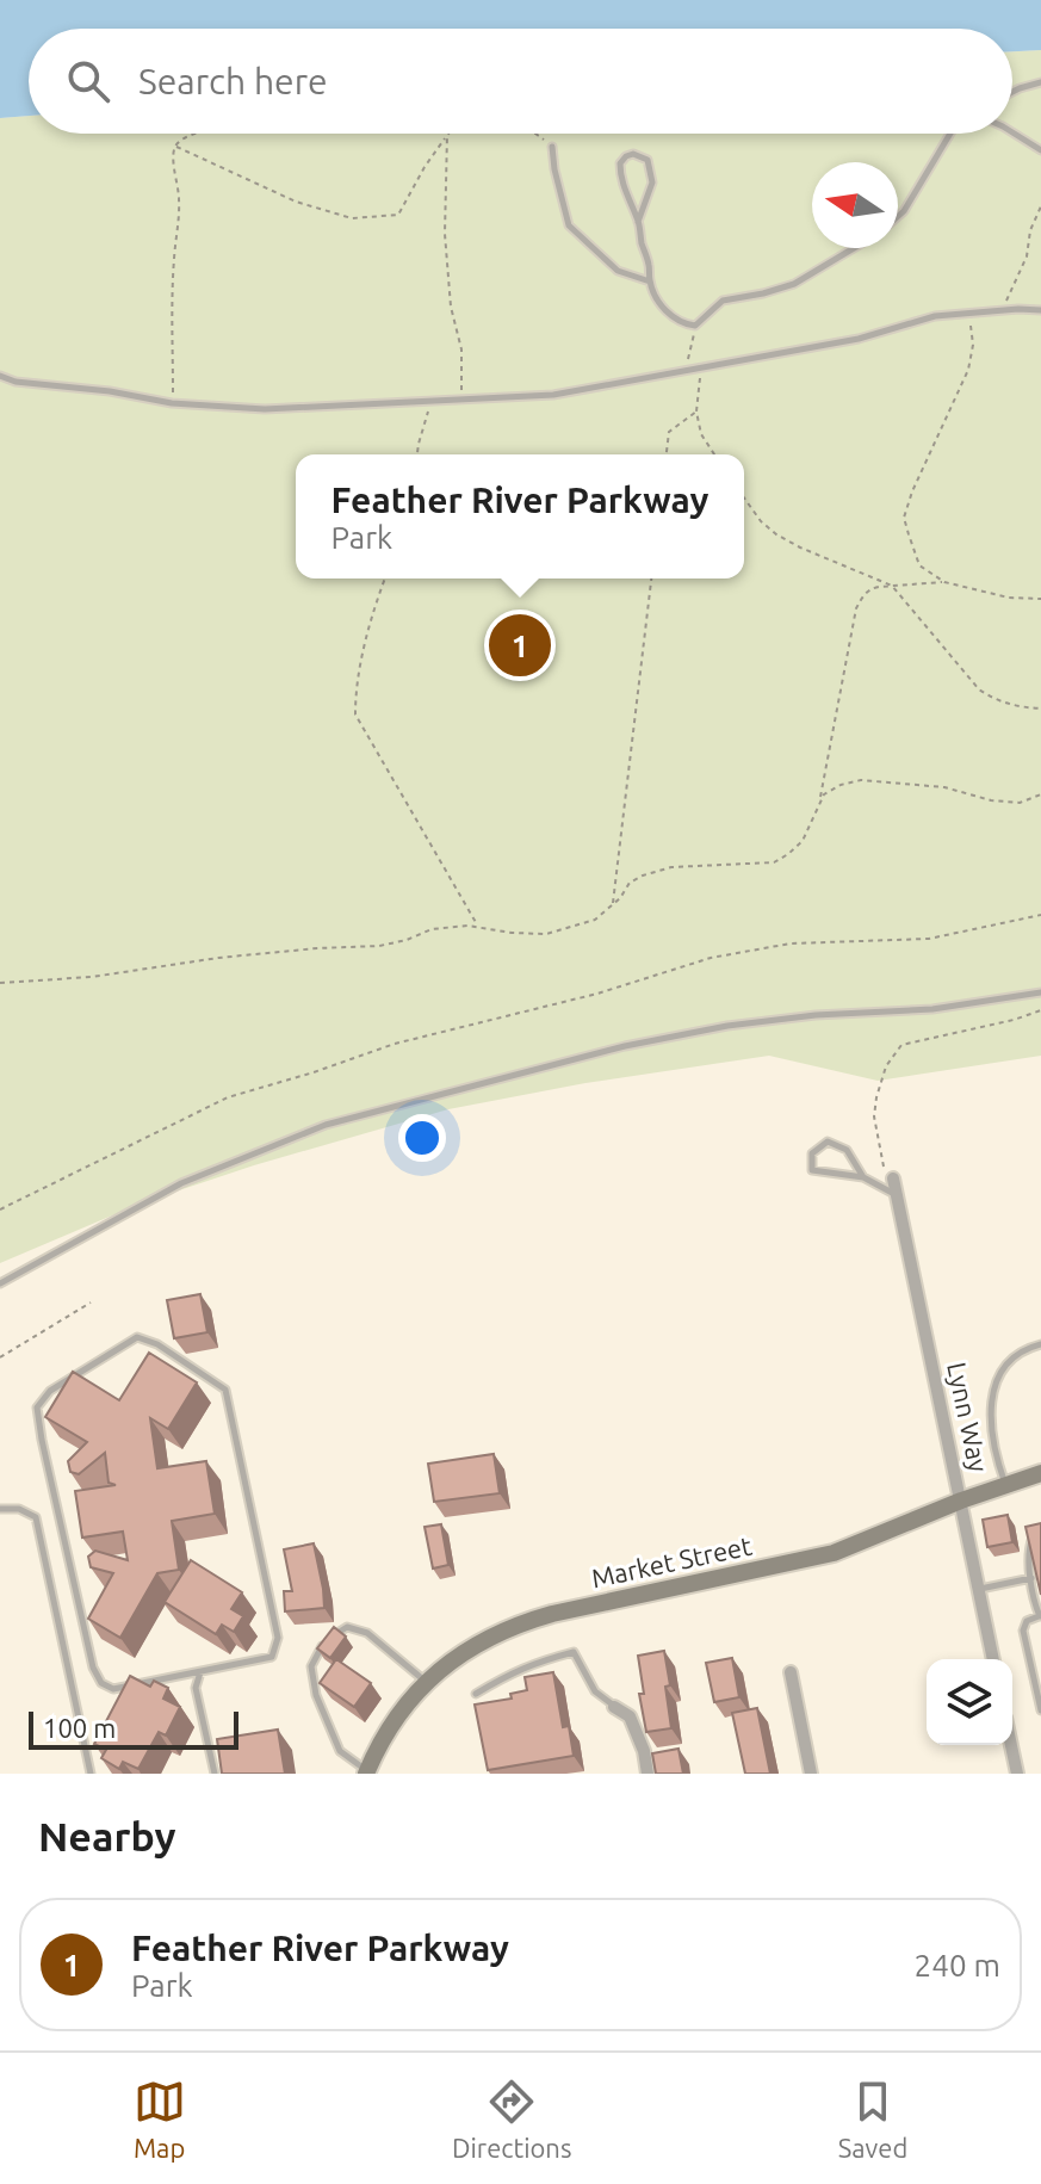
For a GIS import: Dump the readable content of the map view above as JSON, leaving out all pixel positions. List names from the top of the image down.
{
  "streets": {
    "main road": ["Market Street"],
    "street": ["Lynn Way"]
  },
  "crossings": [
    ["Lynn Way", "Market Street"]
  ],
  "scale_bar": "100 m",
  "north": "left",
  "page": {
    "search": "Search here",
    "popup": ["Feather River Parkway", "Park"],
    "pins": "1",
    "scale": "100 m",
    "heading": "Nearby",
    "list": [
      {
        "mark": "1",
        "name": "Feather River Parkway",
        "note": "Park",
        "value": "240 m"
      }
    ],
    "nav": ["Map", "Directions", "Saved"]
  }
}
